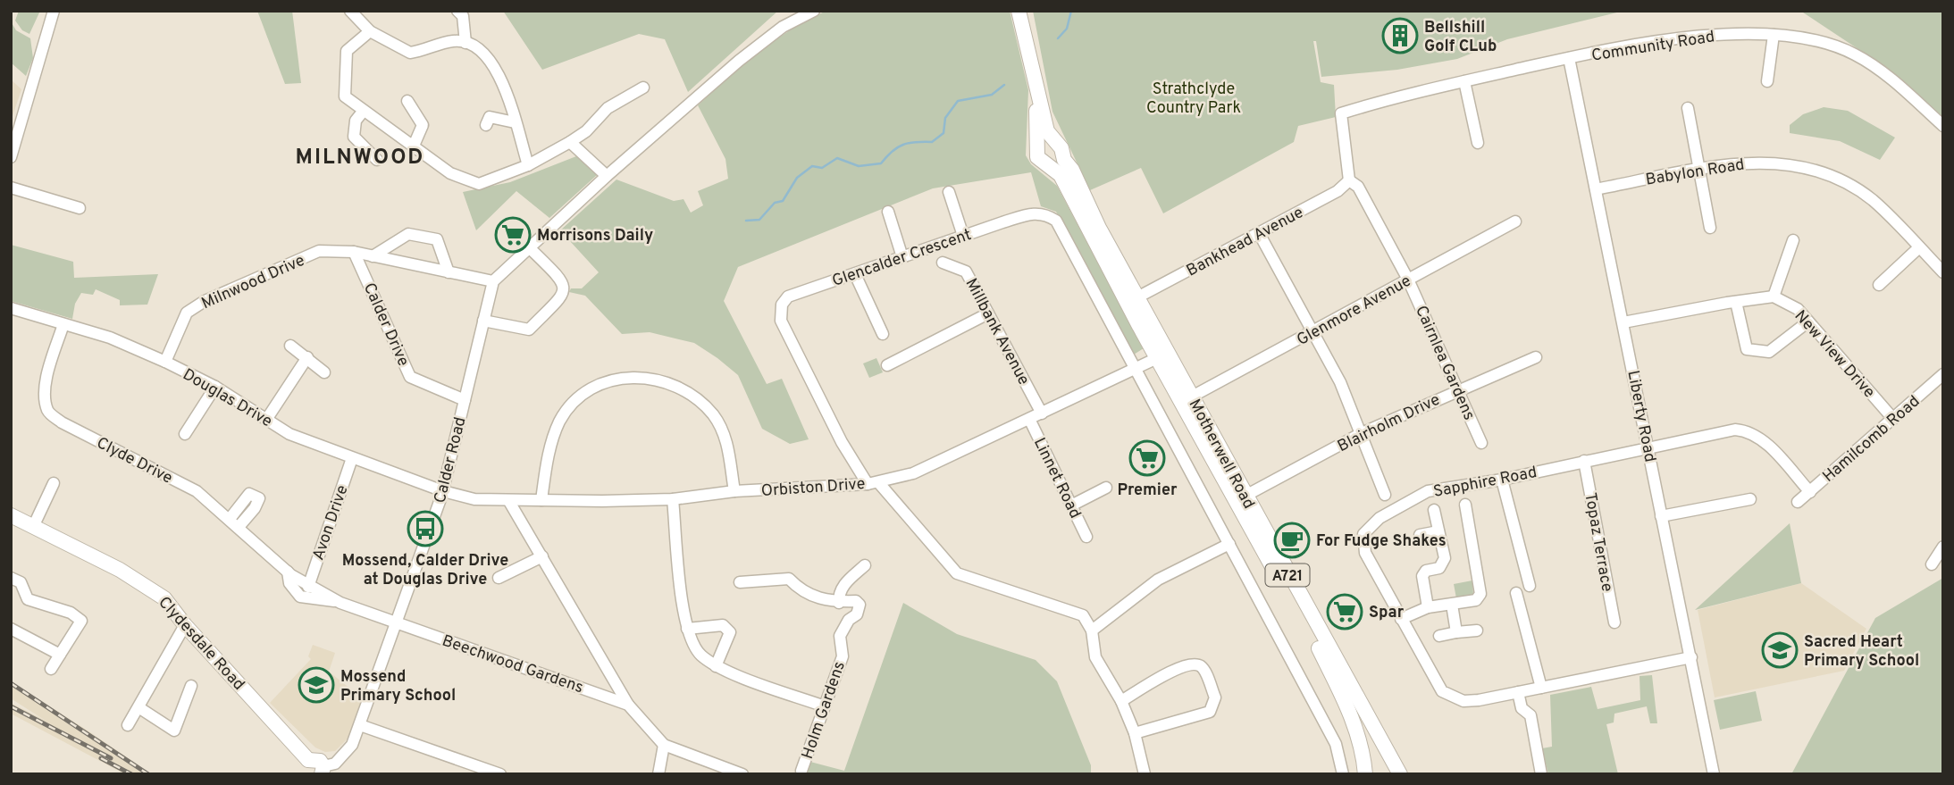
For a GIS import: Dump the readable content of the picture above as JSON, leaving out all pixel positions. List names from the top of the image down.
{
  "streets": {
    "main road": ["Motherwell Road", "A721", "Clydesdale Road"],
    "street": [
      "Community Road",
      "Babylon Road",
      "Bankhead Avenue",
      "Glencalder Crescent",
      "Milnwood Drive",
      "Glenmore Avenue",
      "Calder Drive",
      "Millbank Avenue",
      "New View Drive",
      "Cairnlea Gardens",
      "Douglas Drive",
      "Liberty Road",
      "Blairholm Drive",
      "Hamilcomb Road",
      "Clyde Drive",
      "Calder Road",
      "Linnet Road",
      "Sapphire Road",
      "Orbiston Drive",
      "Avon Drive",
      "Topaz Terrace",
      "Beechwood Gardens",
      "Holm Gardens"
    ]
  },
  "crossings": [
    ["Community Road", "Bankhead Avenue"],
    ["Community Road", "Cairnlea Gardens"],
    ["Community Road", "Liberty Road"],
    ["Babylon Road", "Liberty Road"],
    ["Bankhead Avenue", "Cairnlea Gardens"],
    ["Bankhead Avenue", "Motherwell Road"],
    ["Glencalder Crescent", "Orbiston Drive"],
    ["Milnwood Drive", "Calder Drive"],
    ["Milnwood Drive", "Douglas Drive"],
    ["Milnwood Drive", "Calder Road"],
    ["Glenmore Avenue", "Cairnlea Gardens"],
    ["Glenmore Avenue", "Motherwell Road"],
    ["Calder Drive", "Calder Road"],
    ["Millbank Avenue", "Orbiston Drive"],
    ["New View Drive", "Hamilcomb Road"],
    ["Cairnlea Gardens", "Blairholm Drive"],
    ["Douglas Drive", "Clyde Drive"],
    ["Douglas Drive", "Calder Road"],
    ["Douglas Drive", "Orbiston Drive"],
    ["Douglas Drive", "Avon Drive"],
    ["Liberty Road", "Sapphire Road"],
    ["Blairholm Drive", "Motherwell Road"],
    ["Hamilcomb Road", "Sapphire Road"],
    ["Motherwell Road", "Orbiston Drive"],
    ["Motherwell Road", "A721"],
    ["Clyde Drive", "Calder Road"],
    ["Clyde Drive", "Avon Drive"],
    ["Clyde Drive", "Beechwood Gardens"],
    ["Calder Road", "Orbiston Drive"],
    ["Calder Road", "Clydesdale Road"],
    ["Calder Road", "Beechwood Gardens"],
    ["Linnet Road", "Orbiston Drive"],
    ["Sapphire Road", "Topaz Terrace"],
    ["Orbiston Drive", "Beechwood Gardens"]
  ],
  "districts": ["MILNWOOD"],
  "parks": ["Strathclyde Country Park"],
  "places": {
    "building": ["Bellshill Golf CLub"],
    "supermarket": ["Morrisons Daily", "Premier", "Spar"],
    "bus stop": ["Mossend, Calder Drive at Douglas Drive"],
    "cafe": ["For Fudge Shakes"],
    "school or university": ["Sacred Heart Primary School", "Mossend Primary School"]
  }
}
